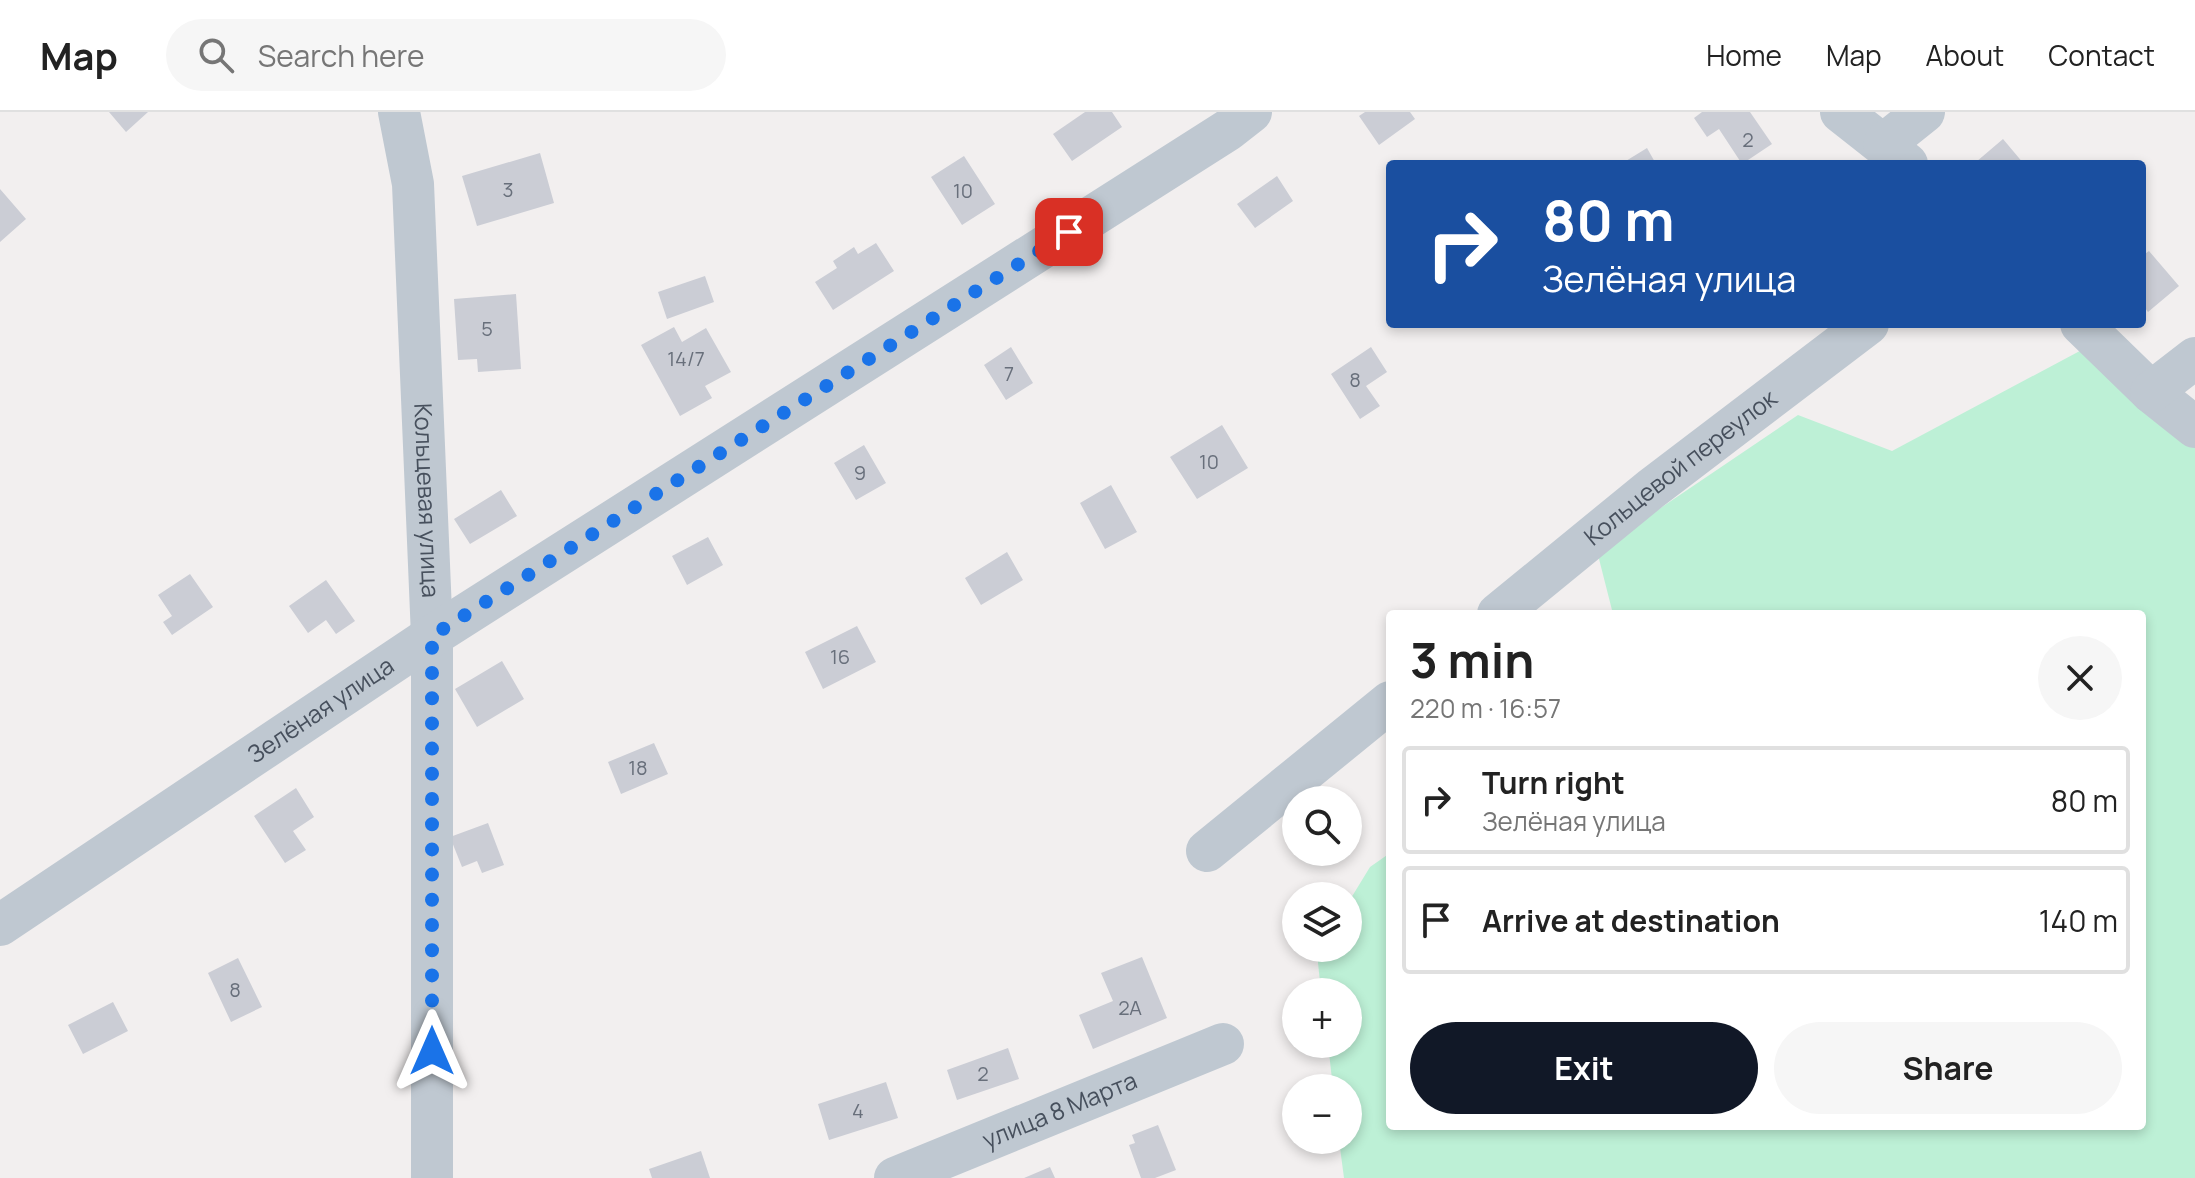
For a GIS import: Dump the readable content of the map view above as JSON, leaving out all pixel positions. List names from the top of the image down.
{
  "streets": {
    "street": [
      "Кольцевой переулок",
      "Кольцевая улица",
      "Зелёная улица",
      "улица 8 Марта"
    ]
  },
  "crossings": [
    ["Кольцевая улица", "Зелёная улица"]
  ],
  "house_numbers": [
    "2",
    "3",
    "10",
    "5",
    "14/7",
    "7",
    "8",
    "10",
    "9",
    "16",
    "18",
    "8",
    "2А",
    "2",
    "4"
  ],
  "page": {
    "header": "Map",
    "search": "Search here",
    "nav": [
      "Home",
      "Map",
      "About",
      "Contact"
    ],
    "turn": ["80 m", "Зелёная улица"],
    "heading": ["3 min", "220 m · 16:57"],
    "list": [
      {
        "name": "Turn right",
        "note": "Зелёная улица",
        "value": "80 m"
      },
      {
        "name": "Arrive at destination",
        "value": "140 m"
      }
    ],
    "map_buttons": ["+", "−"],
    "buttons": ["Exit", "Share"]
  }
}
